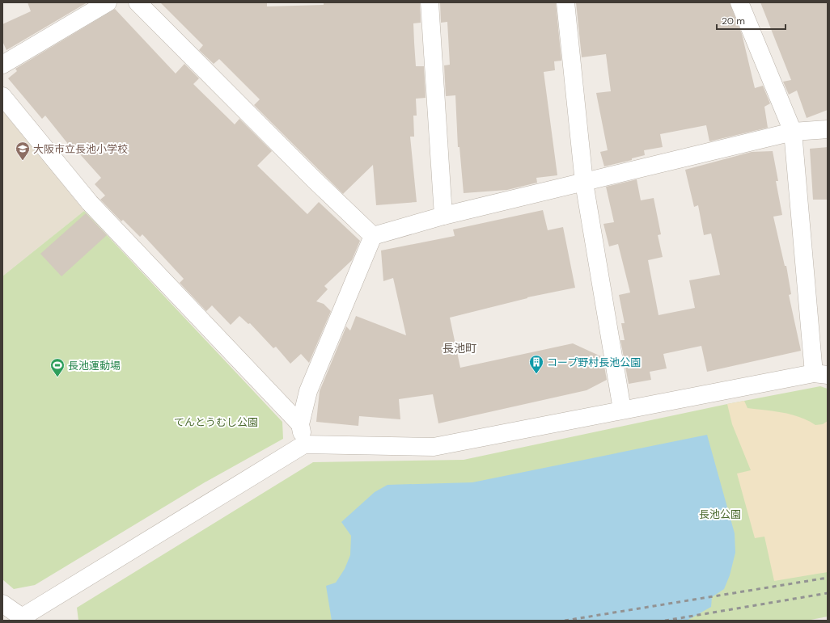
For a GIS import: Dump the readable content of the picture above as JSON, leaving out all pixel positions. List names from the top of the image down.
{
  "districts": ["長池町"],
  "parks": ["てんとうむし公園", "長池公園"],
  "places": {
    "school or university": ["大阪市立長池小学校"],
    "building": ["コープ野村長池公園"],
    "sports": ["長池運動場"]
  },
  "scale_bar": "20 m"
}
